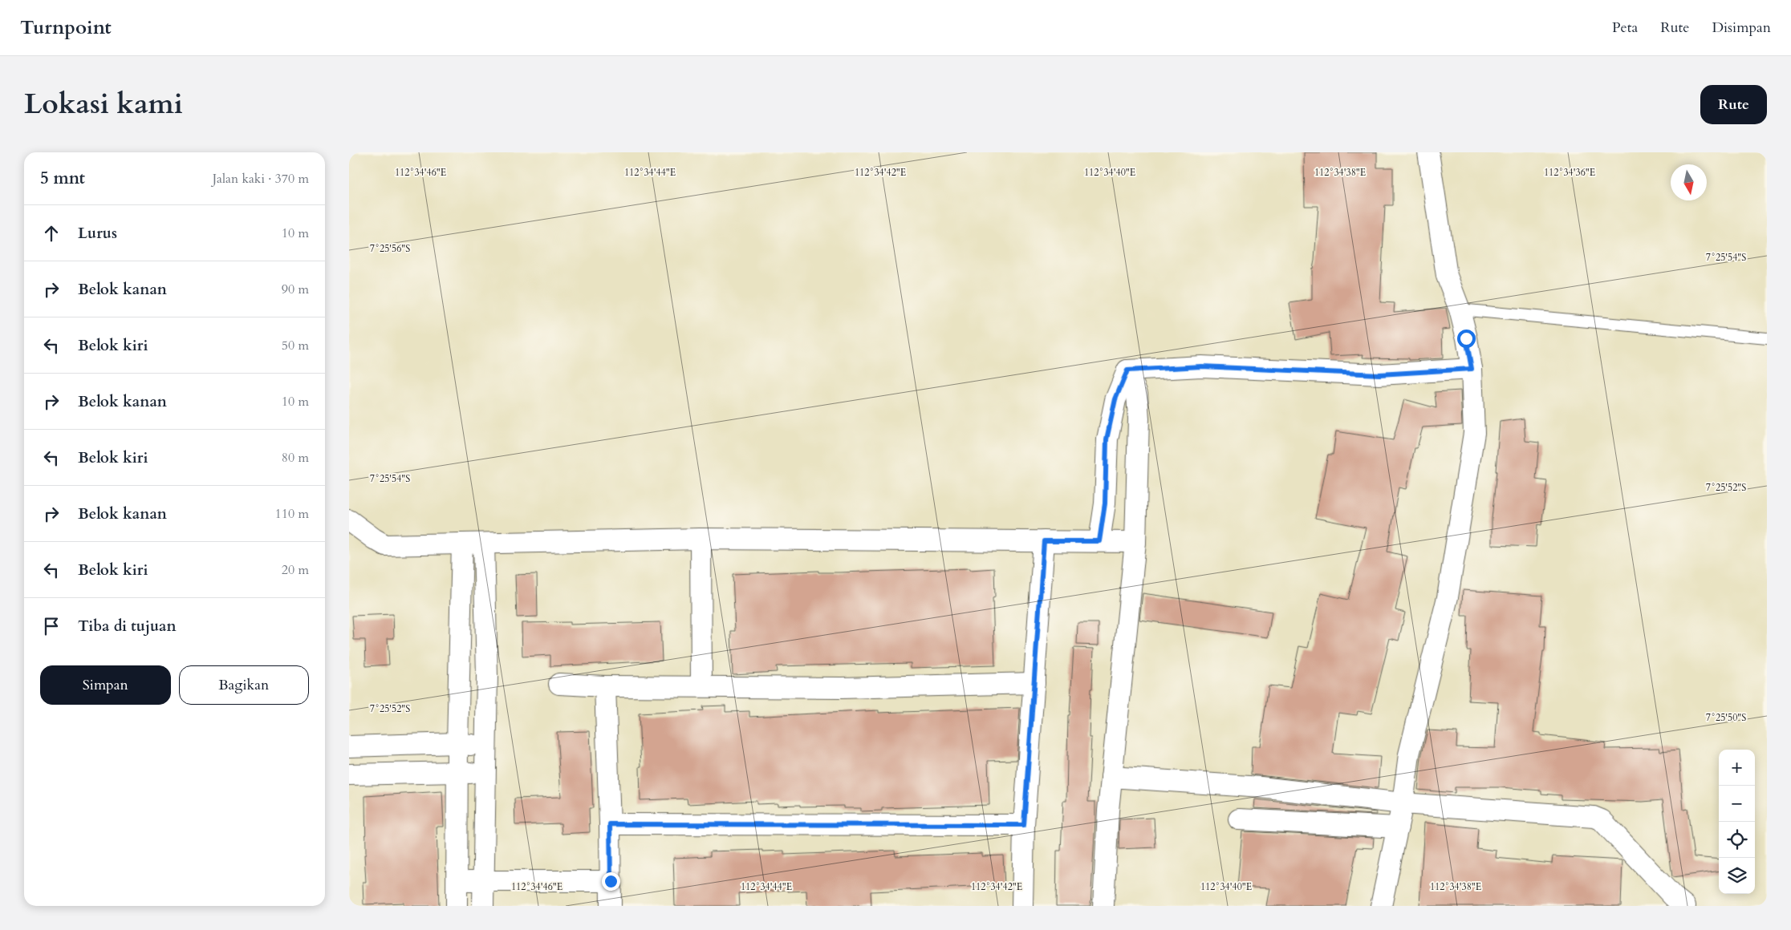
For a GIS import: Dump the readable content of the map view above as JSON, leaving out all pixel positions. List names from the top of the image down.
{
  "north": "bottom",
  "page": {
    "header": "Turnpoint",
    "nav": ["Peta", "Rute", "Disimpan"],
    "title": "Lokasi kami",
    "buttons": [
      "Rute",
      ["Simpan", "Bagikan"]
    ],
    "heading": ["5 mnt", "Jalan kaki · 370 m"],
    "list": [
      ["Lurus", "10 m"],
      ["Belok kanan", "90 m"],
      ["Belok kiri", "50 m"],
      ["Belok kanan", "10 m"],
      ["Belok kiri", "80 m"],
      ["Belok kanan", "110 m"],
      ["Belok kiri", "20 m"],
      "Tiba di tujuan"
    ],
    "map_buttons": ["+", "−"]
  },
  "coordinates": [
    "112°34'46\"E",
    "112°34'44\"E",
    "112°34'42\"E",
    "112°34'40\"E",
    "112°34'38\"E",
    "112°34'36\"E",
    "7°25'56\"S",
    "7°25'54\"S",
    "7°25'52\"S",
    "7°25'50\"S"
  ]
}
